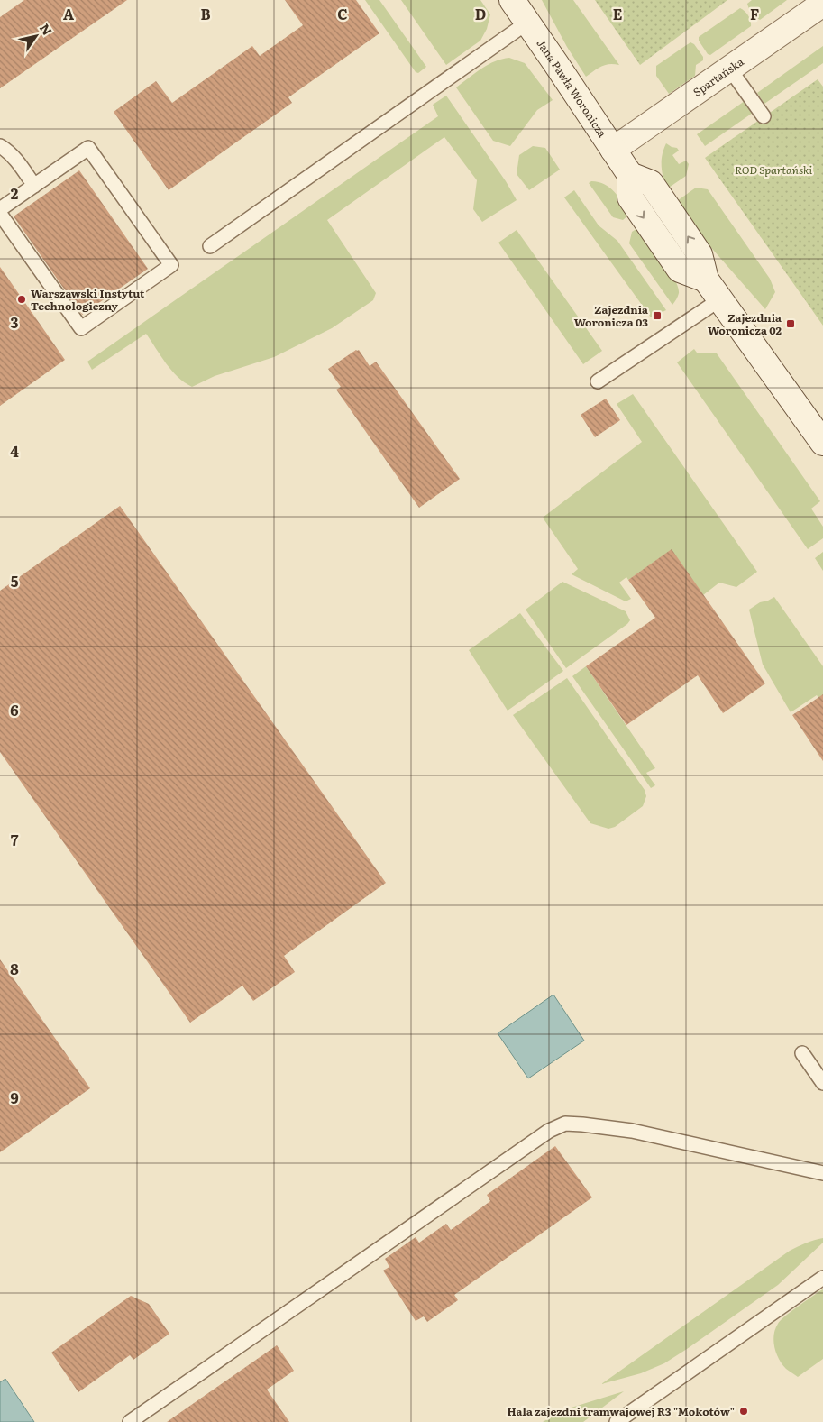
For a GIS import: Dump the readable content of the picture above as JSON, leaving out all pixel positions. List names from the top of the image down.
{
  "streets": {
    "street": ["Spartańska", "Jana Pawła Woronicza"]
  },
  "crossings": [
    ["Spartańska", "Jana Pawła Woronicza"]
  ],
  "parks": ["ROD Spartański"],
  "places": {
    "other": ["Warszawski Instytut Technologiczny", "Hala zajezdni tramwajowej R3 \"Mokotów\""],
    "transit": ["Zajezdnia Woronicza 03", "Zajezdnia Woronicza 02"]
  },
  "north": "top right",
  "grid": {
    "columns": [
      "A",
      "B",
      "C",
      "D",
      "E",
      "F"
    ],
    "rows": [
      "2",
      "3",
      "4",
      "5",
      "6",
      "7",
      "8",
      "9"
    ]
  }
}
